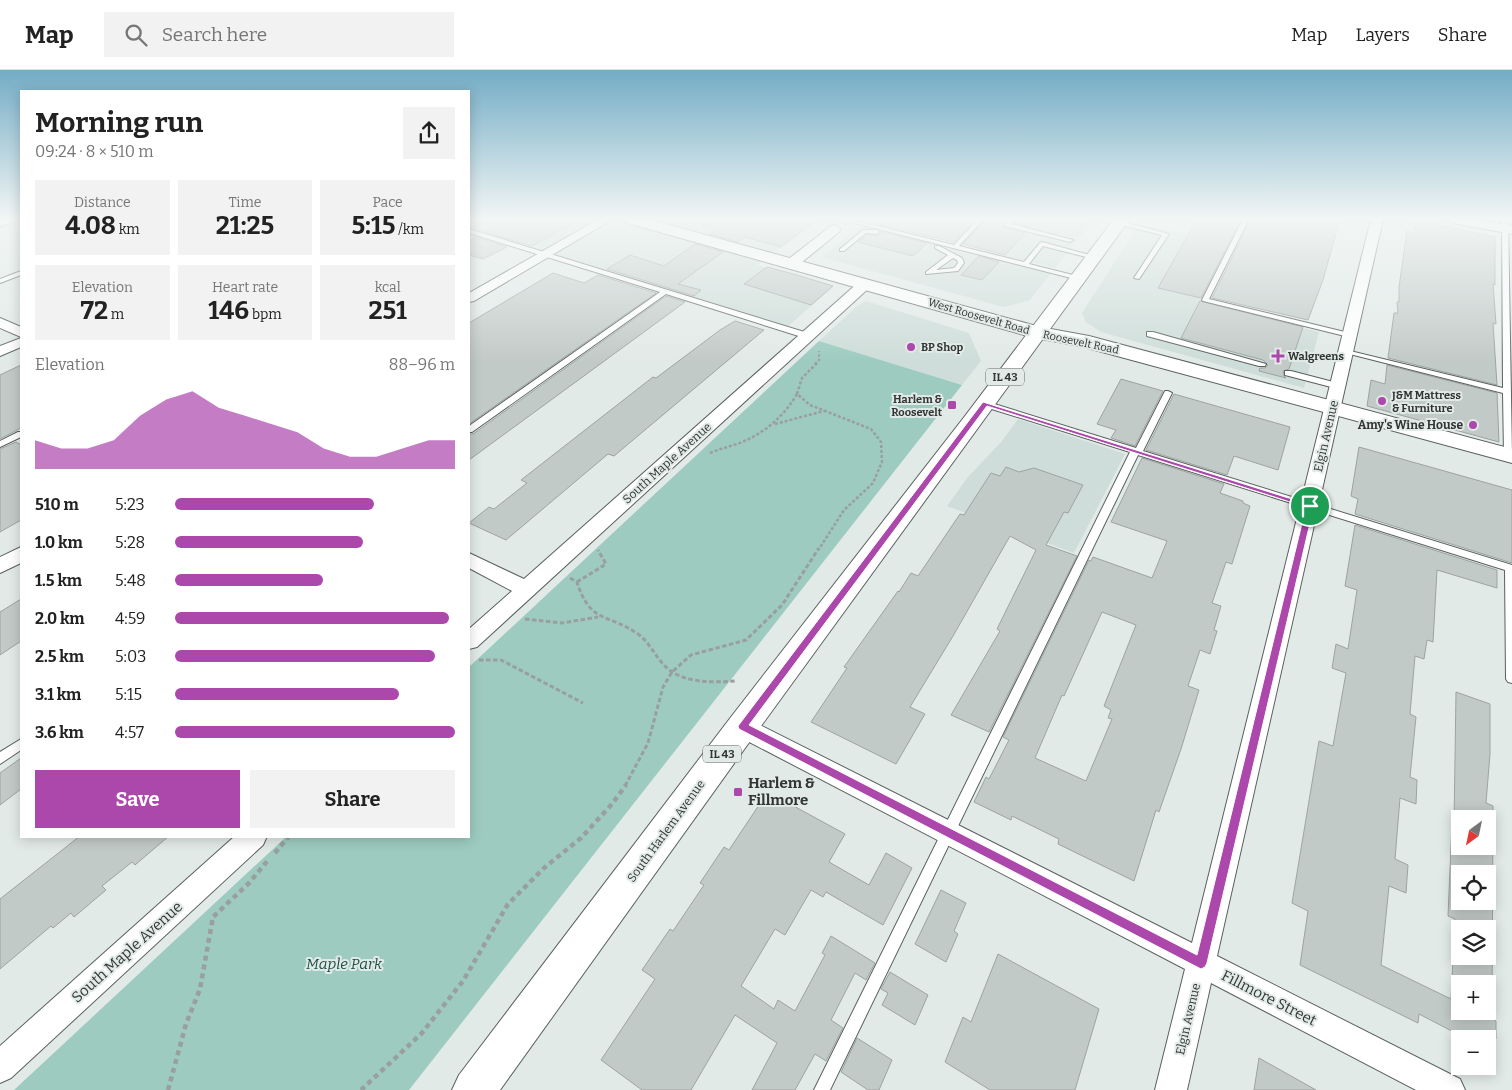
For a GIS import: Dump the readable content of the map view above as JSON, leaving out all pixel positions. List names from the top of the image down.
{
  "streets": {
    "main road": [
      "West Roosevelt Road",
      "Roosevelt Road",
      "IL 43",
      "South Harlem Avenue"
    ],
    "street": ["Elgin Avenue", "South Maple Avenue", "Fillmore Street"]
  },
  "crossings": [
    ["West Roosevelt Road", "Roosevelt Road"],
    ["West Roosevelt Road", "IL 43"],
    ["West Roosevelt Road", "South Maple Avenue"],
    ["West Roosevelt Road", "South Harlem Avenue"],
    ["Roosevelt Road", "IL 43"],
    ["Roosevelt Road", "Elgin Avenue"],
    ["Roosevelt Road", "South Harlem Avenue"],
    ["IL 43", "South Harlem Avenue"],
    ["Elgin Avenue", "Fillmore Street"],
    ["South Harlem Avenue", "Fillmore Street"]
  ],
  "parks": ["Maple Park"],
  "places": {
    "other": ["BP Shop", "J&M Mattress & Furniture", "Amy's Wine House"],
    "health": ["Walgreens"],
    "transit": ["Harlem & Roosevelt", "Harlem & Fillmore"]
  },
  "north": "bottom left",
  "page": {
    "header": "Map",
    "search": "Search here",
    "nav": ["Map", "Layers", "Share"],
    "heading": ["Morning run", "09:24 · 8 × 510 m"],
    "stats": [
      ["Distance", "4.08 km"],
      ["Time", "21:25"],
      ["Pace", "5:15 /km"],
      ["Elevation", "72 m"],
      ["Heart rate", "146 bpm"],
      ["kcal", "251"]
    ],
    "chart": ["Elevation", "88–96 m"],
    "list": [
      {
        "name": "510 m",
        "note": "5:23"
      },
      {
        "name": "1.0 km",
        "note": "5:28"
      },
      {
        "name": "1.5 km",
        "note": "5:48"
      },
      {
        "name": "2.0 km",
        "note": "4:59"
      },
      {
        "name": "2.5 km",
        "note": "5:03"
      },
      {
        "name": "3.1 km",
        "note": "5:15"
      },
      {
        "name": "3.6 km",
        "note": "4:57"
      }
    ],
    "buttons": ["Save", "Share"],
    "map_buttons": ["+", "−"]
  }
}
